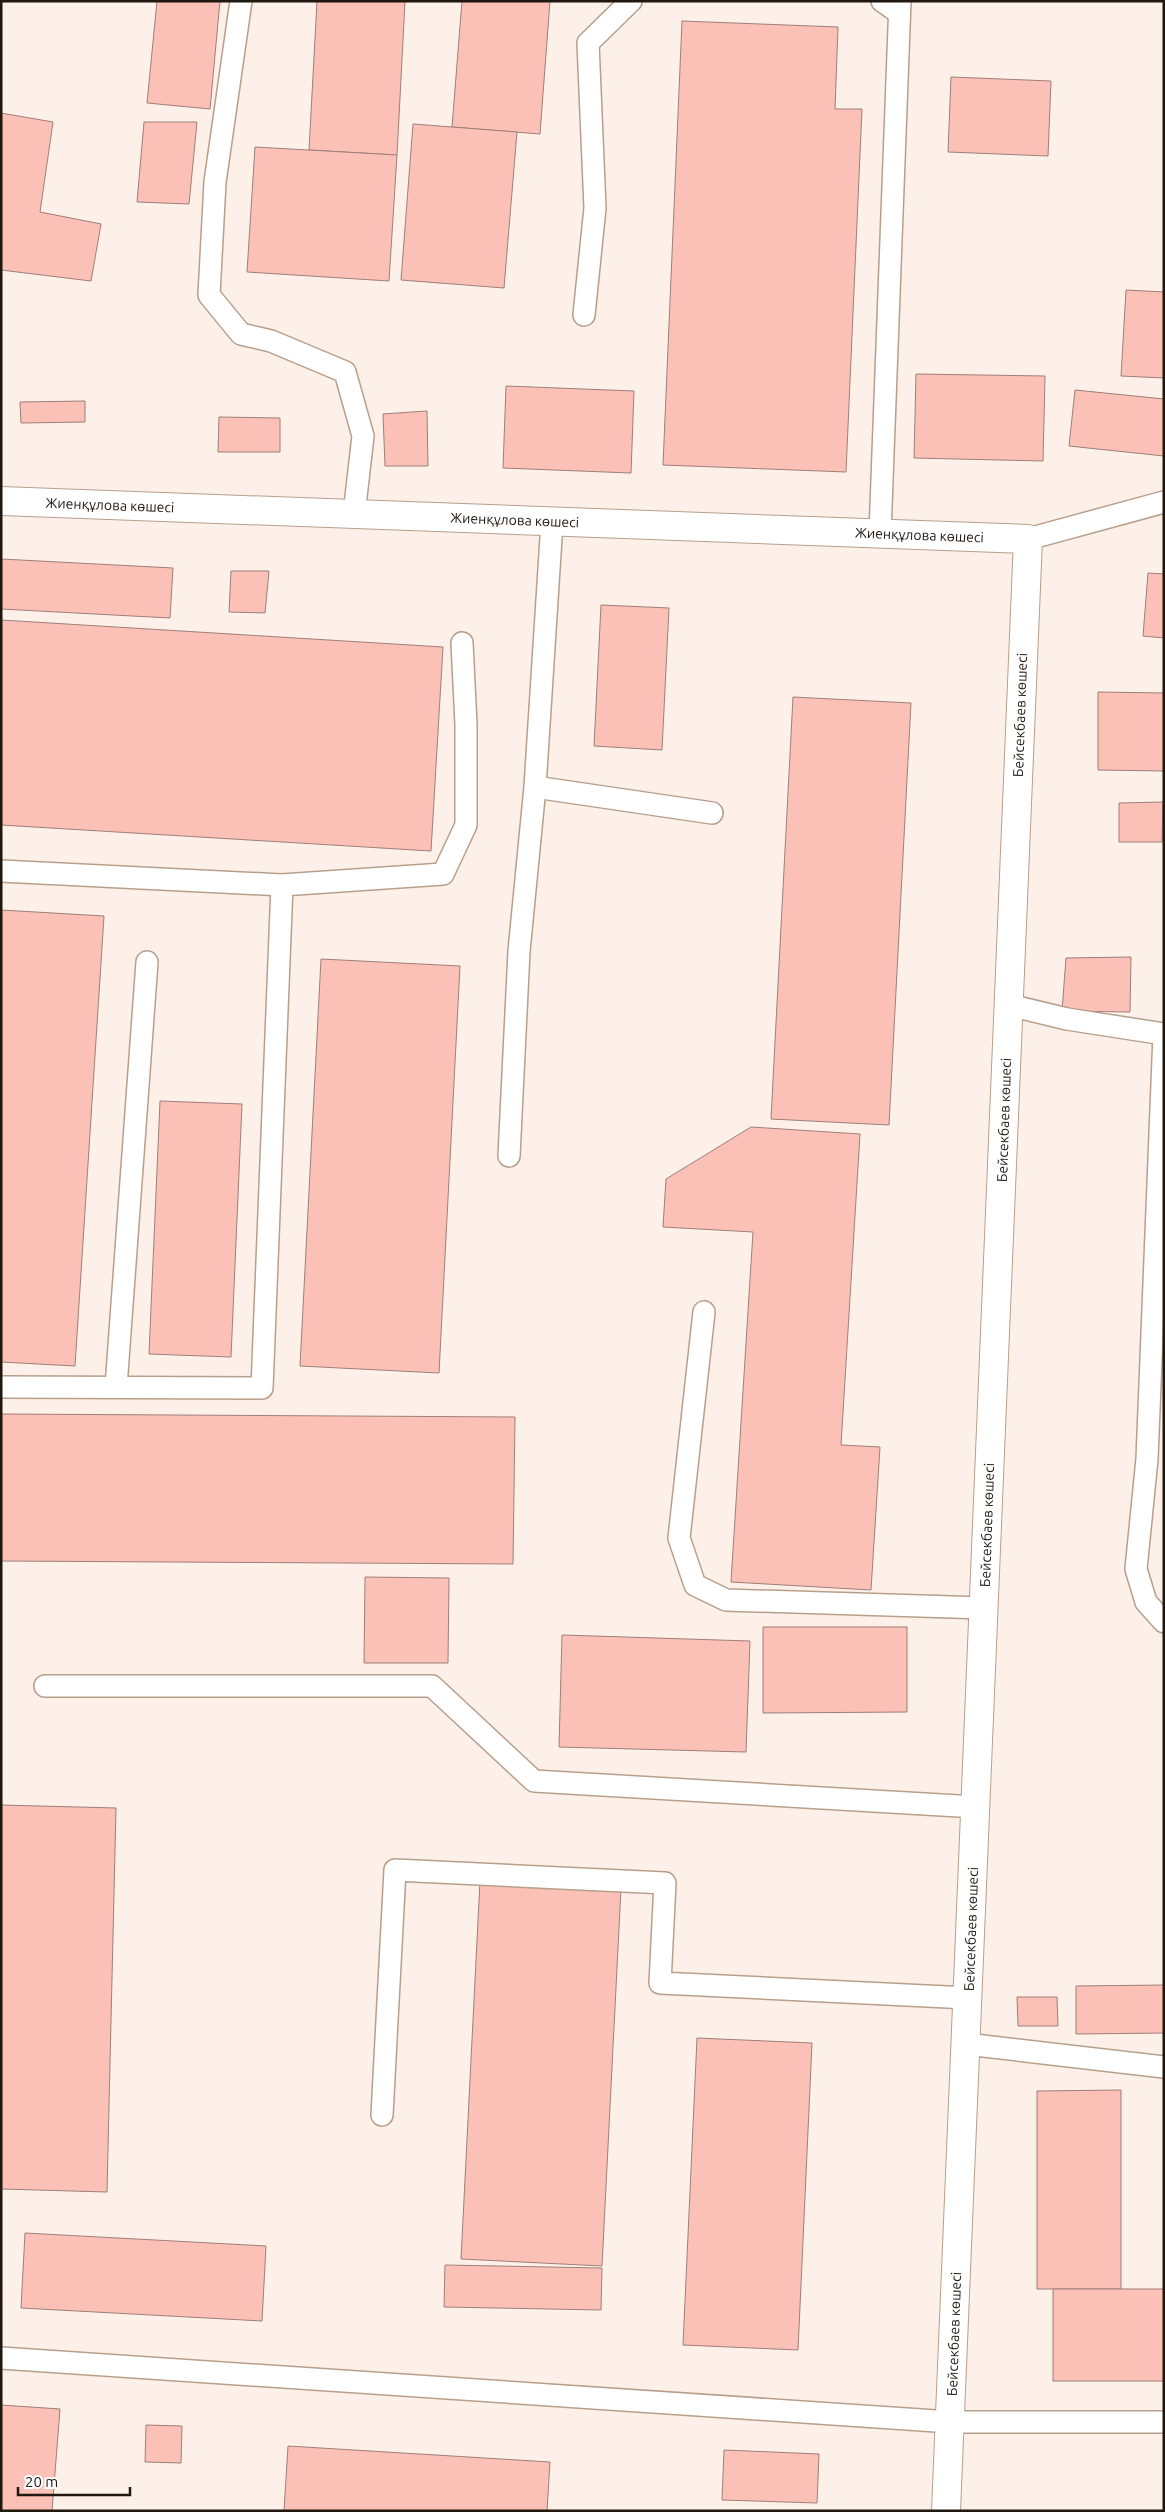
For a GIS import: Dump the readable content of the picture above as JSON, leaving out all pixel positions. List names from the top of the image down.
{
  "streets": {
    "street": ["Жиенқұлова көшесі", "Бейсекбаев көшесі"]
  },
  "crossings": [
    ["Жиенқұлова көшесі", "Бейсекбаев көшесі"]
  ],
  "scale_bar": "20 m"
}
